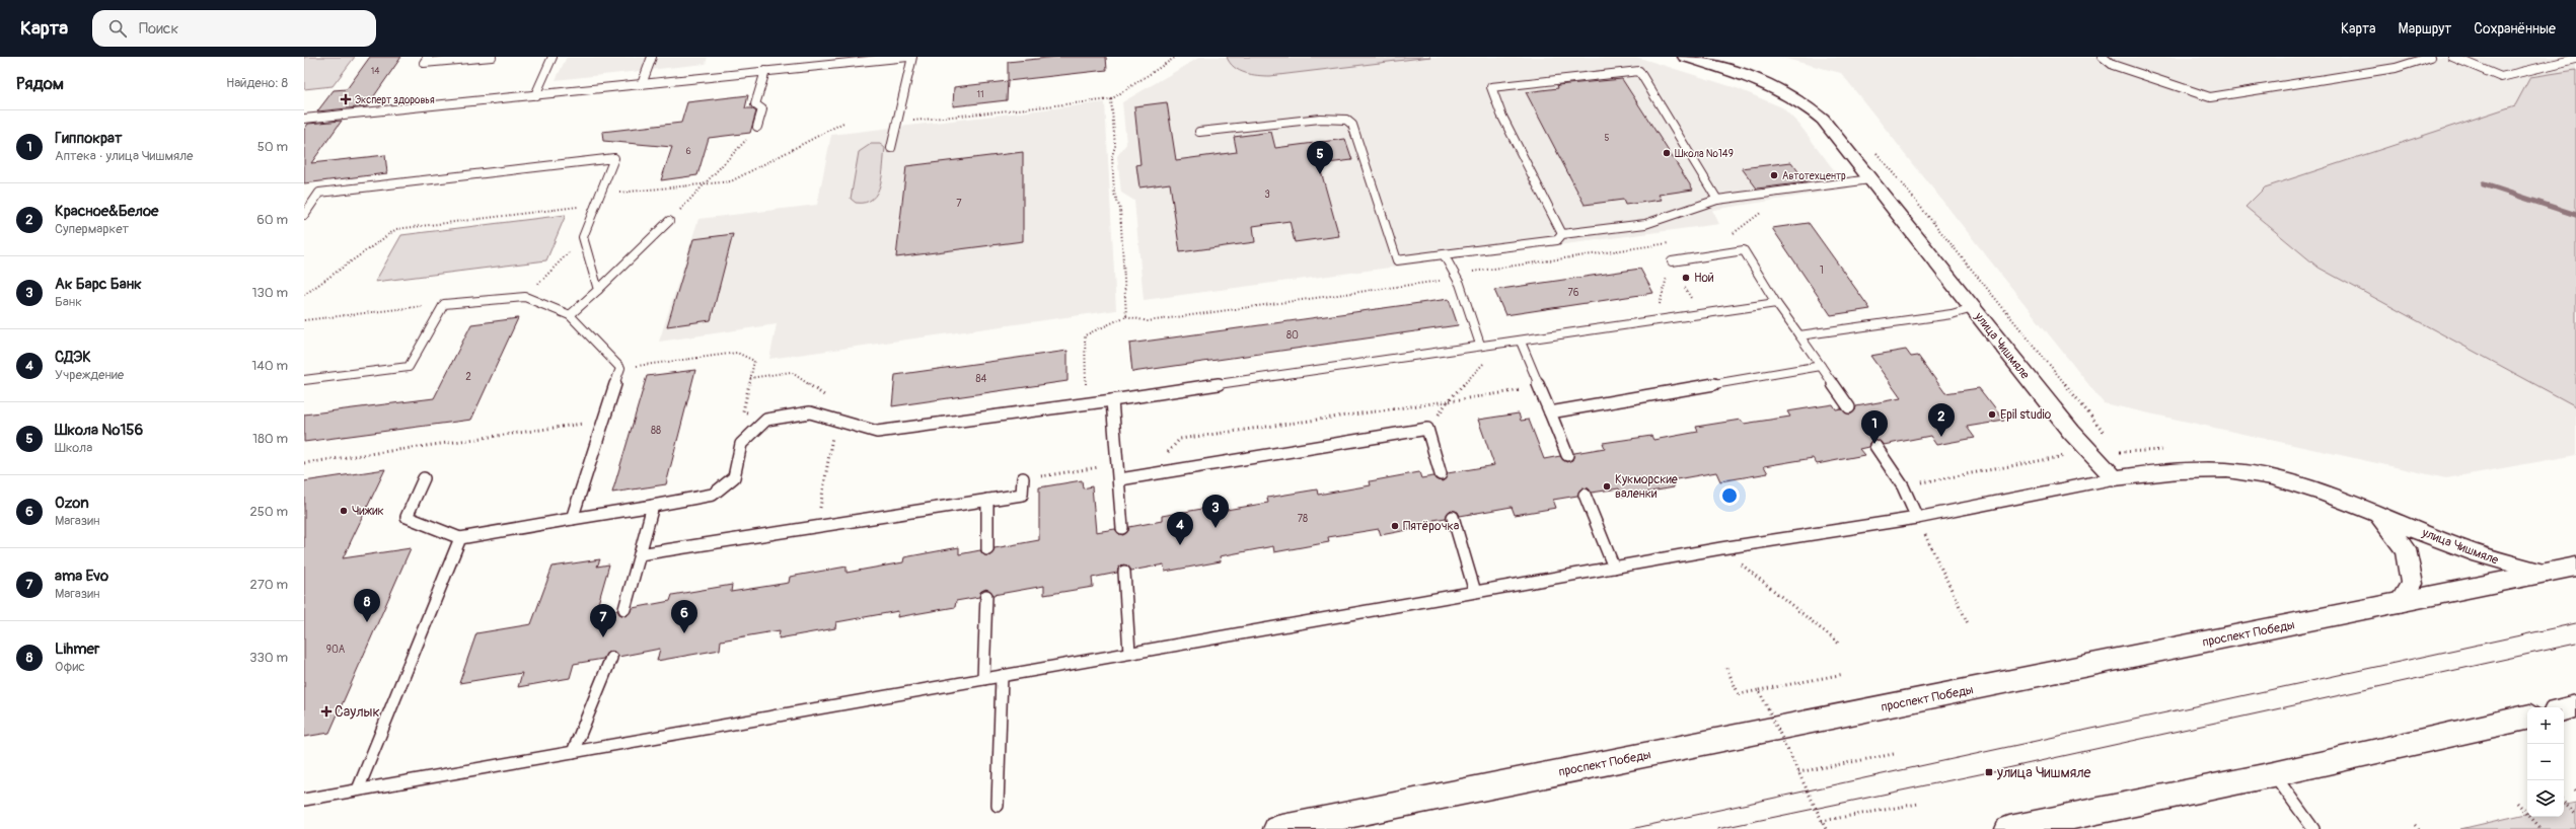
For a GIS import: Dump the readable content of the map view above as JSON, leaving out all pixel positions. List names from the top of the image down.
{
  "streets": {
    "main road": ["проспект Победы"],
    "street": ["улица Чишмяле"]
  },
  "crossings": [
    ["улица Чишмяле", "проспект Победы"]
  ],
  "places": {
    "health": ["Эксперт здоровья", "Саулык"],
    "other": [
      "Школа №149",
      "Автотехцентр",
      "Ной",
      "Epil studio",
      "Кукморские валенки",
      "Чижик",
      "Пятёрочка"
    ],
    "transit": ["улица Чишмяле"]
  },
  "house_numbers": [
    "14",
    "11",
    "5",
    "6",
    "3",
    "7",
    "1",
    "76",
    "80",
    "2",
    "84",
    "88",
    "78",
    "90А"
  ],
  "page": {
    "header": "Карта",
    "search": "Поиск",
    "nav": ["Карта", "Маршрут", "Сохранённые"],
    "heading": ["Рядом", "Найдено: 8"],
    "list": [
      {
        "mark": "1",
        "name": "Гиппократ",
        "note": "Аптека · улица Чишмяле",
        "value": "50 m"
      },
      {
        "mark": "2",
        "name": "Красное&Белое",
        "note": "Супермаркет",
        "value": "60 m"
      },
      {
        "mark": "3",
        "name": "Ак Барс Банк",
        "note": "Банк",
        "value": "130 m"
      },
      {
        "mark": "4",
        "name": "СДЭК",
        "note": "Учреждение",
        "value": "140 m"
      },
      {
        "mark": "5",
        "name": "Школа №156",
        "note": "Школа",
        "value": "180 m"
      },
      {
        "mark": "6",
        "name": "Ozon",
        "note": "Магазин",
        "value": "250 m"
      },
      {
        "mark": "7",
        "name": "ama Evo",
        "note": "Магазин",
        "value": "270 m"
      },
      {
        "mark": "8",
        "name": "Lihmer",
        "note": "Офис",
        "value": "330 m"
      }
    ],
    "pins": [
      "5",
      "2",
      "1",
      "3",
      "4",
      "8",
      "6",
      "7"
    ],
    "map_buttons": ["+", "−"]
  }
}
